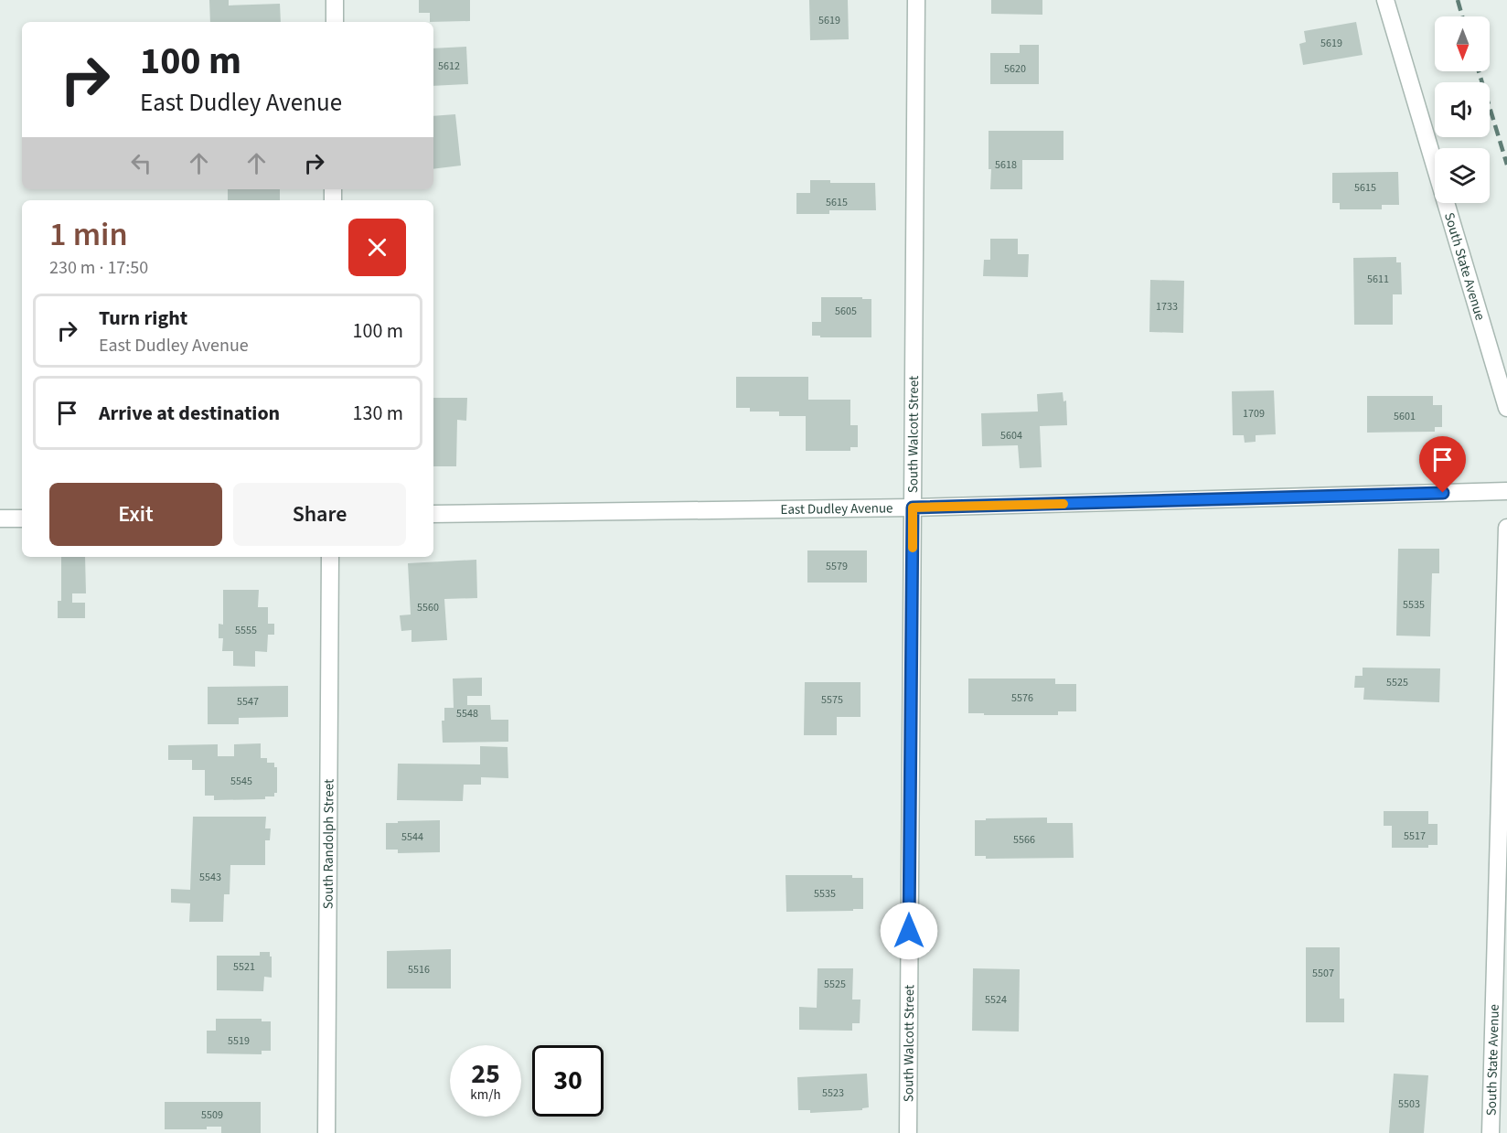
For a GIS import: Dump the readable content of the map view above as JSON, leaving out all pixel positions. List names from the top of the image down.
{
  "streets": {
    "street": [
      "South State Avenue",
      "South Walcott Street",
      "East Dudley Avenue",
      "South Randolph Street"
    ]
  },
  "crossings": [
    ["South Walcott Street", "East Dudley Avenue"]
  ],
  "house_numbers": [
    "5619",
    "5619",
    "5612",
    "5620",
    "5618",
    "5615",
    "5615",
    "5611",
    "1733",
    "5605",
    "1709",
    "5601",
    "5604",
    "5579",
    "5535",
    "5560",
    "5555",
    "5525",
    "5576",
    "5575",
    "5547",
    "5548",
    "5545",
    "5517",
    "5544",
    "5566",
    "5543",
    "5535",
    "5521",
    "5516",
    "5507",
    "5525",
    "5524",
    "5519",
    "5523",
    "5503",
    "5509"
  ],
  "north": "bottom",
  "page": {
    "turn": ["100 m", "East Dudley Avenue"],
    "heading": ["1 min", "230 m · 17:50"],
    "list": [
      {
        "name": "Turn right",
        "note": "East Dudley Avenue",
        "value": "100 m"
      },
      {
        "name": "Arrive at destination",
        "value": "130 m"
      }
    ],
    "buttons": ["Exit", "Share"],
    "speed": "25 km/h",
    "limit": "30"
  }
}
